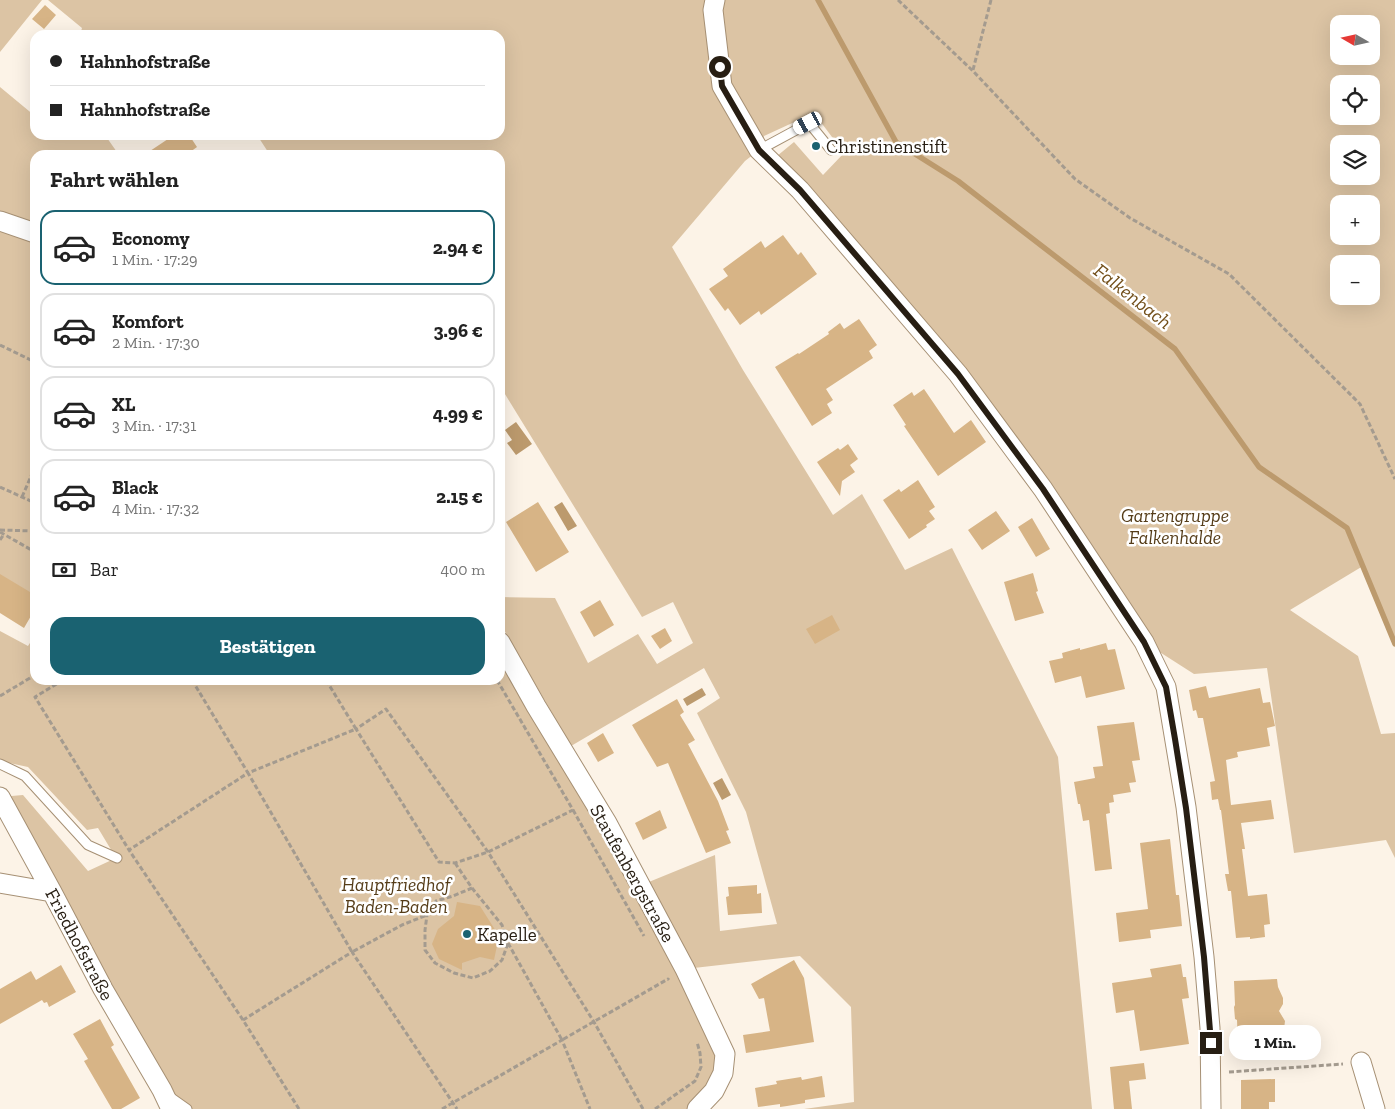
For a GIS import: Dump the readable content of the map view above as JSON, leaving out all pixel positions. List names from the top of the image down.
{
  "streets": {
    "street": ["Staufenbergstraße", "Friedhofstraße"]
  },
  "water": ["Falkenbach"],
  "parks": ["Gartengruppe Falkenhalde", "Hauptfriedhof Baden-Baden"],
  "places": ["Christinenstift", "Kapelle"],
  "north": "left",
  "page": {
    "map_buttons": ["+", "−"],
    "banner": ["Hahnhofstraße", "Hahnhofstraße"],
    "heading": "Fahrt wählen",
    "list": [
      {
        "name": "Economy",
        "note": "1 Min. · 17:29",
        "value": "2.94 €"
      },
      {
        "name": "Komfort",
        "note": "2 Min. · 17:30",
        "value": "3.96 €"
      },
      {
        "name": "XL",
        "note": "3 Min. · 17:31",
        "value": "4.99 €"
      },
      {
        "name": "Black",
        "note": "4 Min. · 17:32",
        "value": "2.15 €"
      }
    ],
    "pay": ["Bar", "400 m"],
    "buttons": "Bestätigen",
    "bubble": "1 Min."
  }
}
